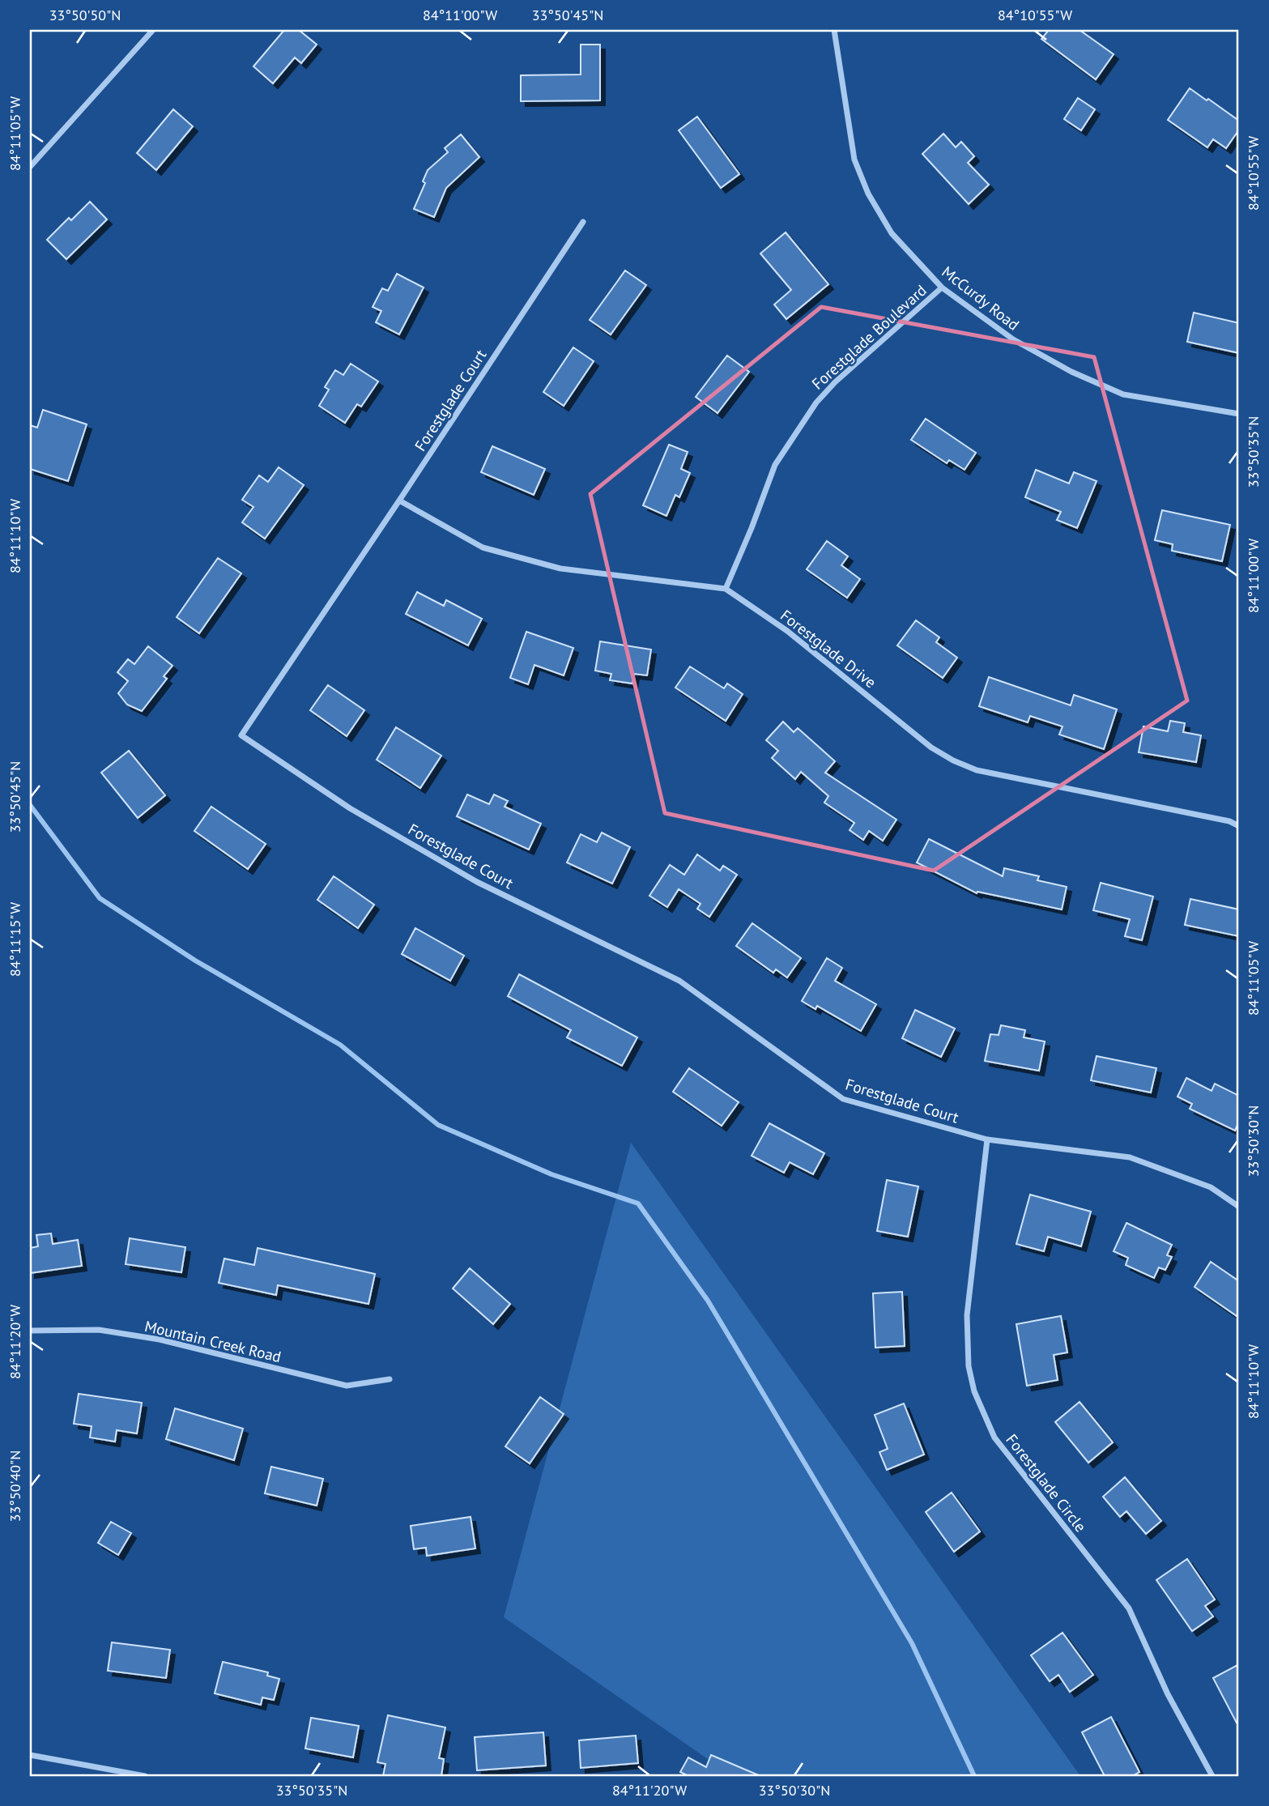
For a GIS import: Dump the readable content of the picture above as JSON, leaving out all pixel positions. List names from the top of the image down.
{
  "streets": {
    "street": [
      "McCurdy Road",
      "Forestglade Boulevard",
      "Forestglade Court",
      "Forestglade Drive",
      "Mountain Creek Road",
      "Forestglade Circle"
    ]
  },
  "crossings": [
    ["McCurdy Road", "Forestglade Boulevard"],
    ["Forestglade Boulevard", "Forestglade Drive"],
    ["Forestglade Court", "Forestglade Drive"],
    ["Forestglade Court", "Forestglade Circle"]
  ],
  "coordinates": [
    "33°50'50\"N",
    "84°11'00\"W",
    "33°50'45\"N",
    "84°10'55\"W",
    "84°11'05\"W",
    "33°50'35\"N",
    "84°11'10\"W",
    "84°11'15\"W",
    "33°50'30\"N",
    "84°11'20\"W",
    "33°50'40\"N"
  ]
}
